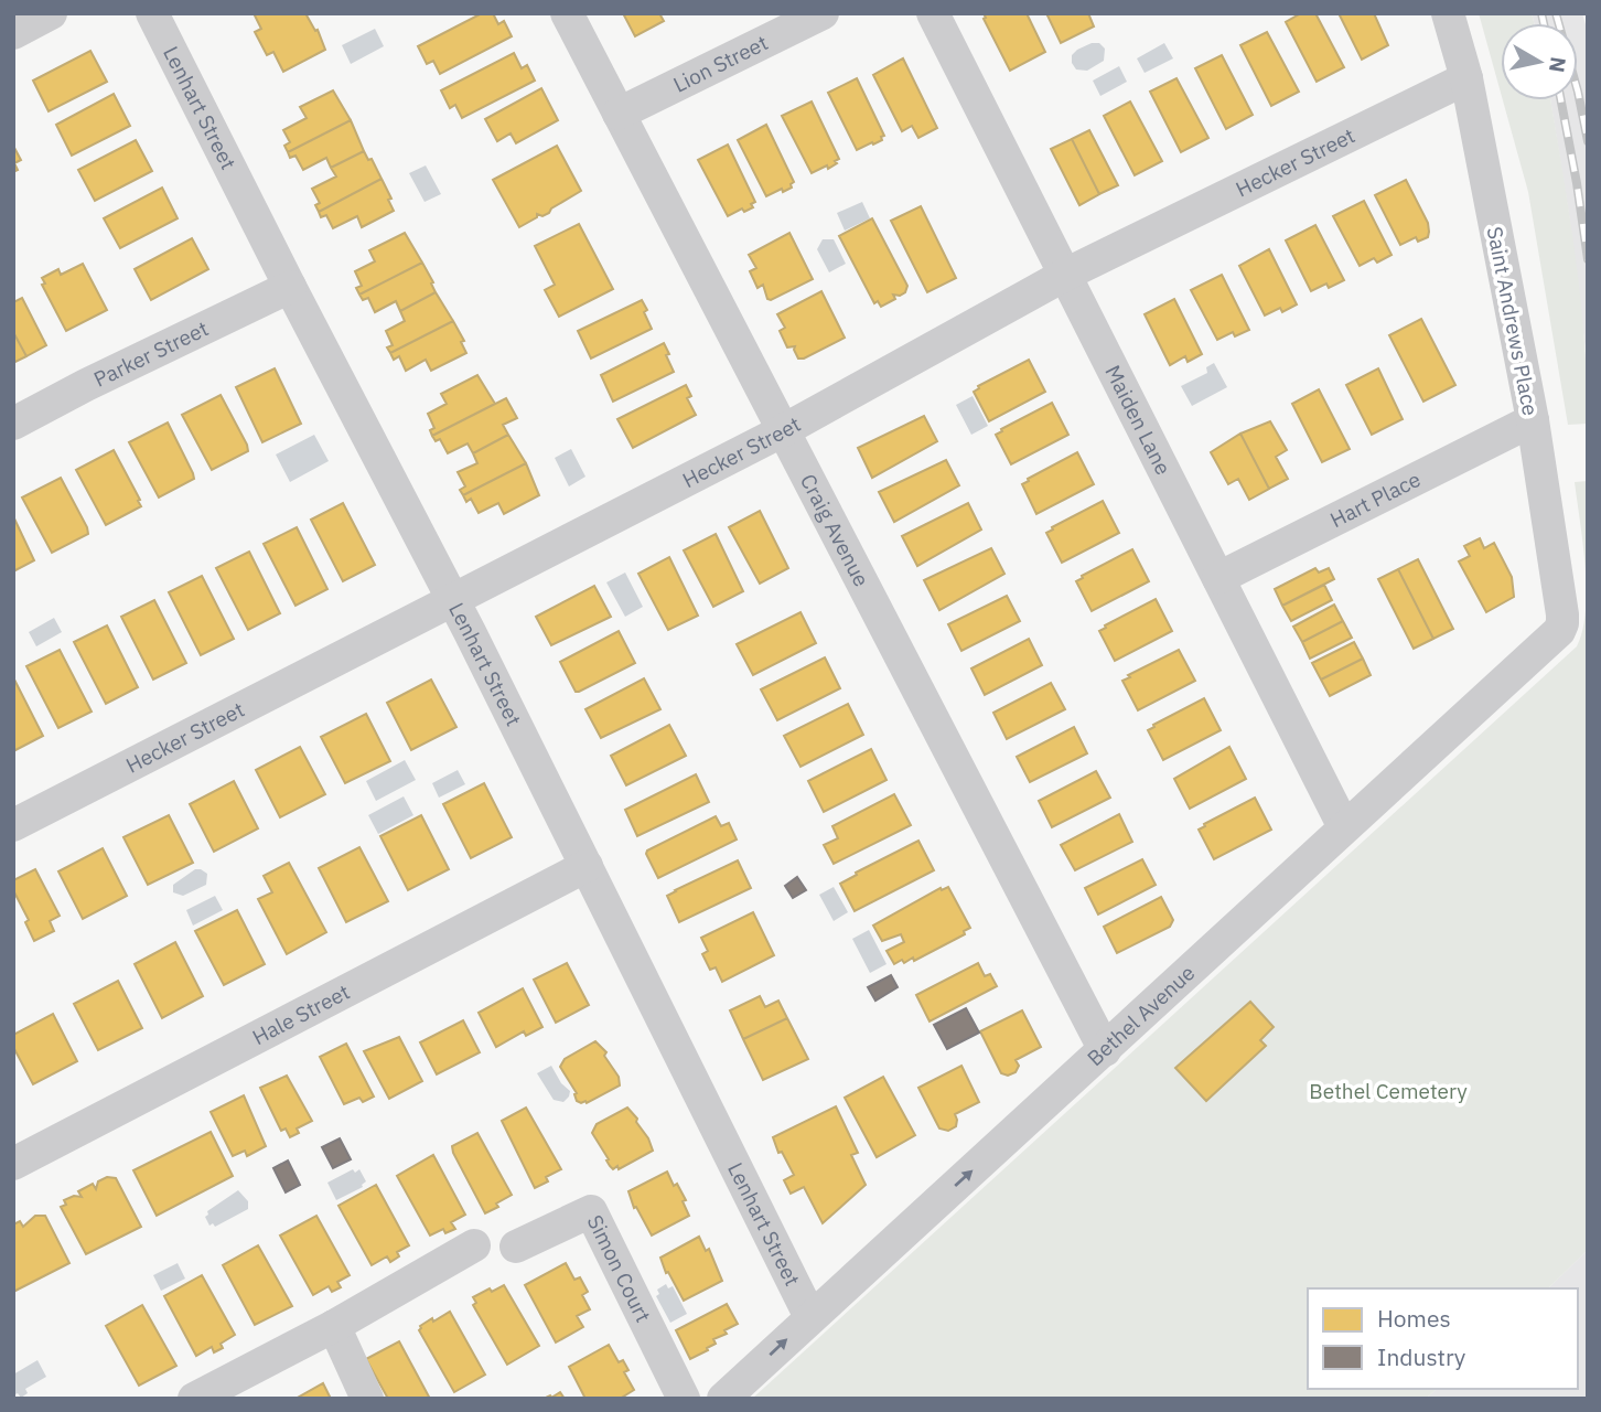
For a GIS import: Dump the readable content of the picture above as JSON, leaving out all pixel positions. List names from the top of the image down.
{
  "streets": {
    "street": [
      "Lion Street",
      "Lenhart Street",
      "Hecker Street",
      "Saint Andrews Place",
      "Parker Street",
      "Maiden Lane",
      "Hart Place",
      "Craig Avenue",
      "Hale Street",
      "Bethel Avenue",
      "Simon Court"
    ]
  },
  "crossings": [
    ["Lion Street", "Craig Avenue"],
    ["Lenhart Street", "Hecker Street"],
    ["Lenhart Street", "Parker Street"],
    ["Lenhart Street", "Hale Street"],
    ["Lenhart Street", "Bethel Avenue"],
    ["Hecker Street", "Saint Andrews Place"],
    ["Hecker Street", "Maiden Lane"],
    ["Hecker Street", "Craig Avenue"],
    ["Saint Andrews Place", "Hart Place"],
    ["Saint Andrews Place", "Bethel Avenue"],
    ["Maiden Lane", "Hart Place"],
    ["Maiden Lane", "Bethel Avenue"],
    ["Craig Avenue", "Bethel Avenue"]
  ],
  "one_way": ["Bethel Avenue"],
  "parks": ["Bethel Cemetery"],
  "legend": ["Homes", "Industry"],
  "north": "right"
}
